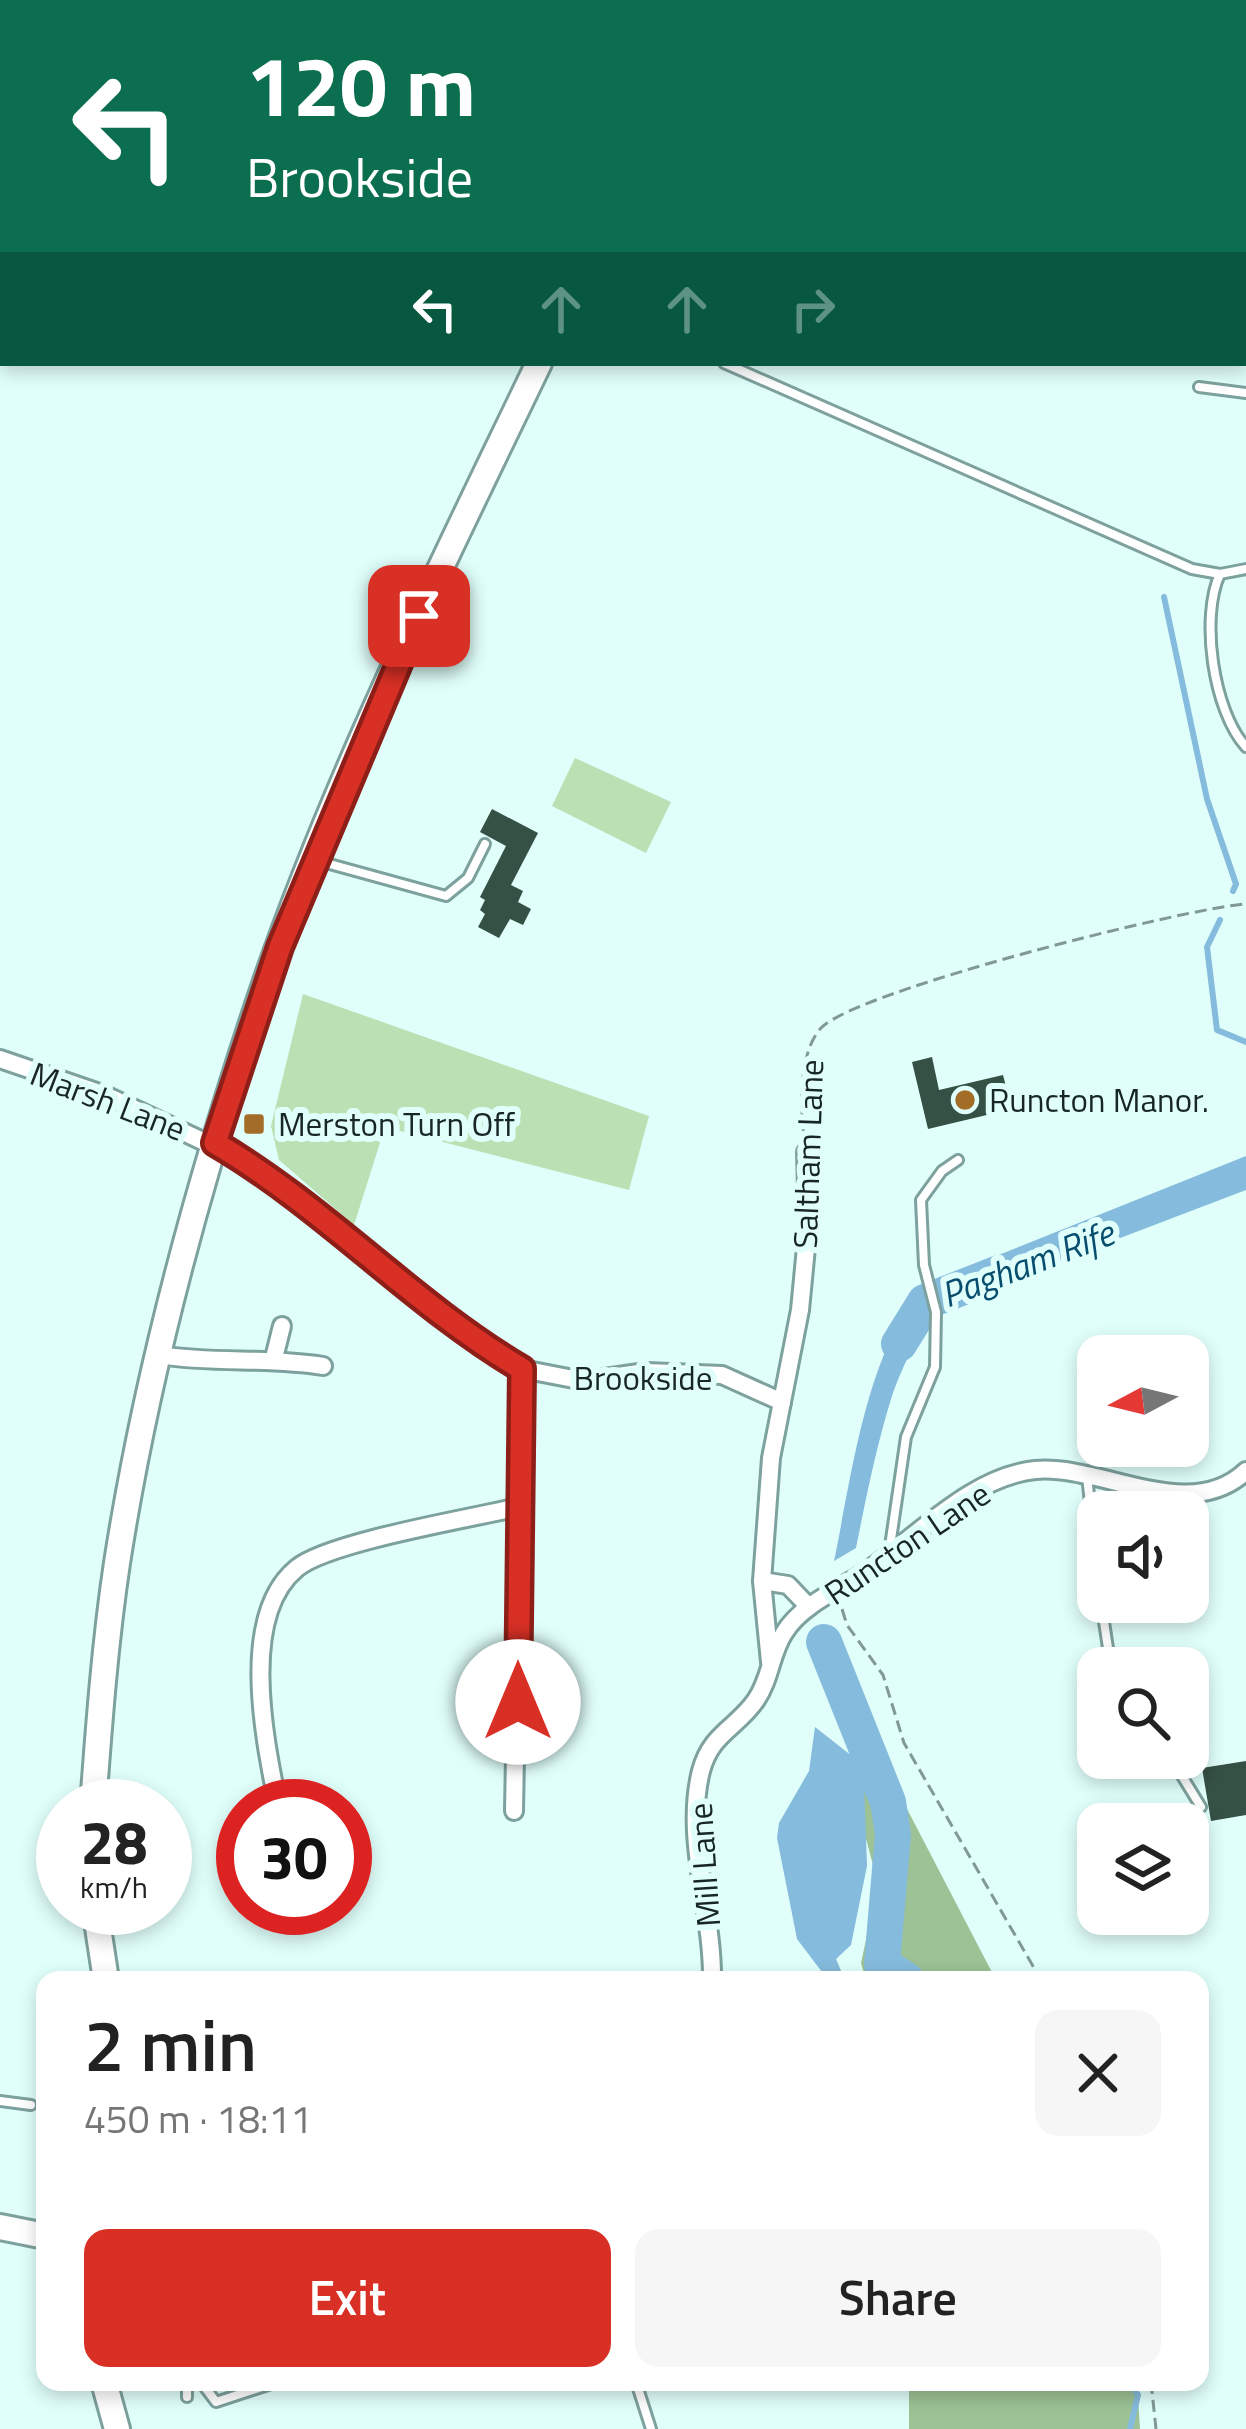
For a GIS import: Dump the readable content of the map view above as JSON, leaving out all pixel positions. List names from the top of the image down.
{
  "streets": {
    "street": [
      "Marsh Lane",
      "Saltham Lane",
      "Brookside",
      "Runcton Lane",
      "Mill Lane"
    ]
  },
  "crossings": [
    ["Marsh Lane", "Brookside"],
    ["Saltham Lane", "Brookside"],
    ["Saltham Lane", "Mill Lane"],
    ["Runcton Lane", "Mill Lane"]
  ],
  "water": ["Pagham Rife"],
  "places": {
    "other": ["Runcton Manor."],
    "transit": ["Merston Turn Off"]
  },
  "north": "left",
  "page": {
    "turn": ["120 m", "Brookside"],
    "speed": "28 km/h",
    "limit": "30",
    "heading": ["2 min", "450 m · 18:11"],
    "buttons": ["Exit", "Share"]
  }
}
